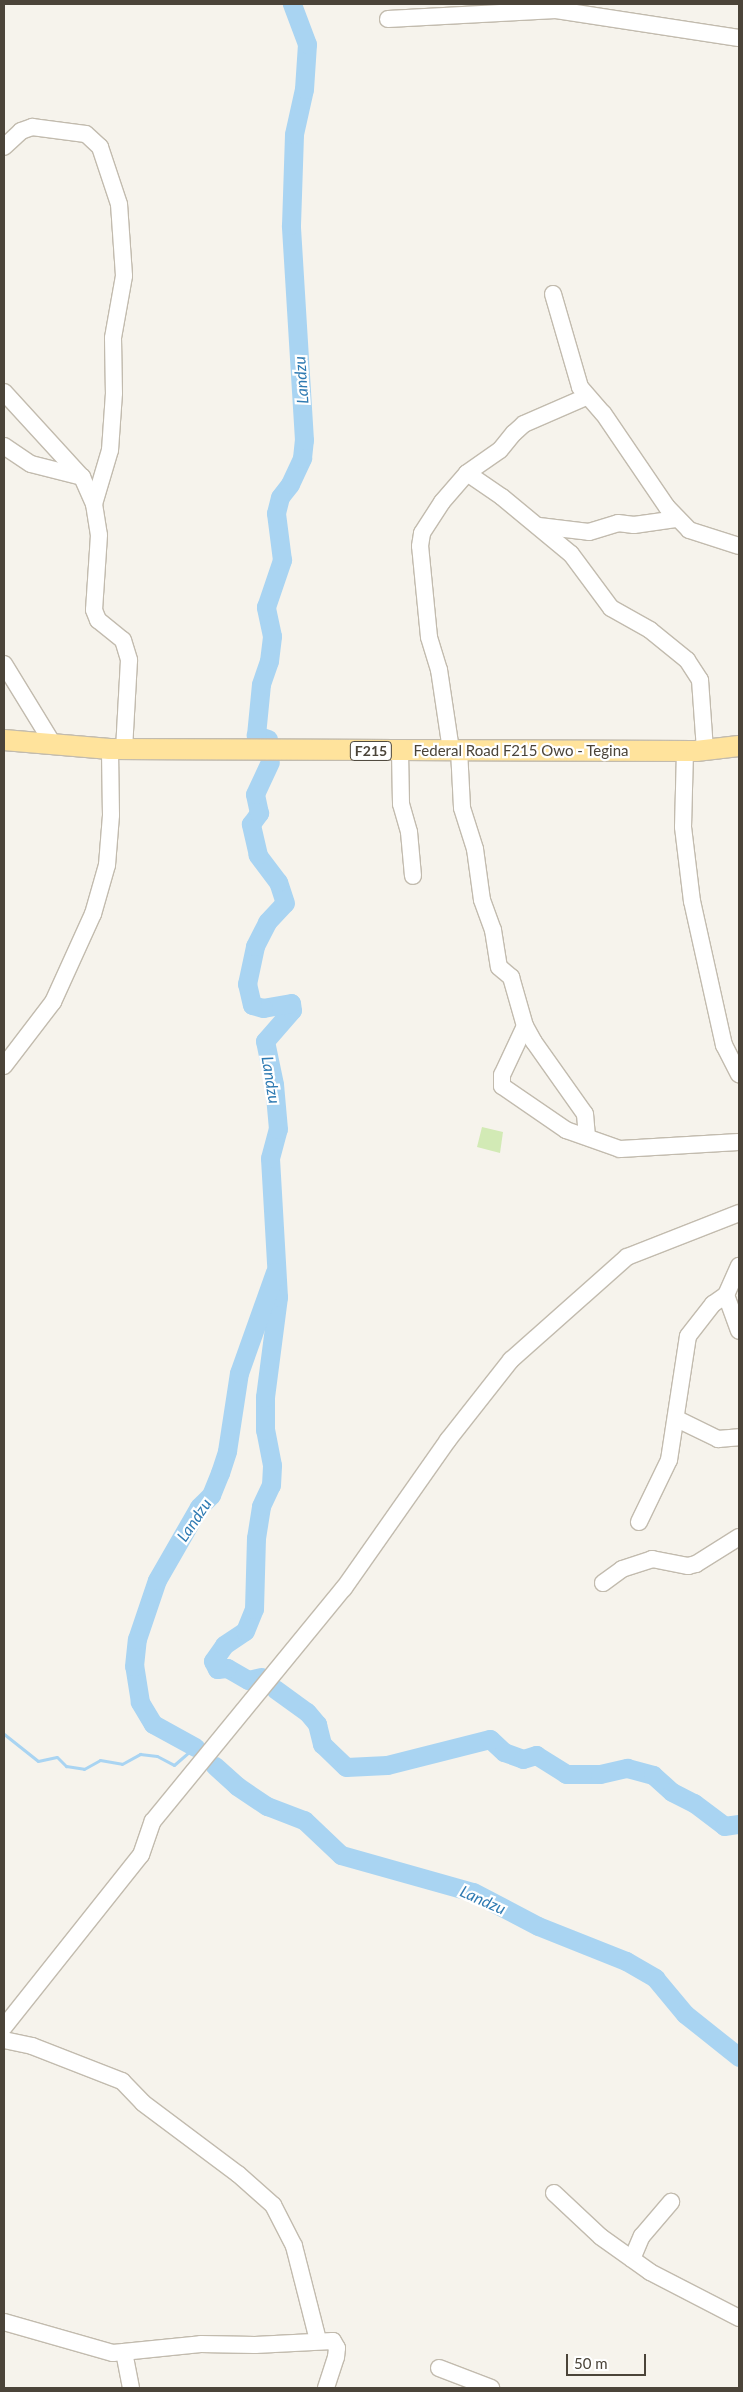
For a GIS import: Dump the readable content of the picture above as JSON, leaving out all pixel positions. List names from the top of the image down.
{
  "streets": {
    "main road": ["F215", "Federal Road F215 Owo - Tegina"]
  },
  "water": ["Landzu"],
  "scale_bar": "50 m"
}
